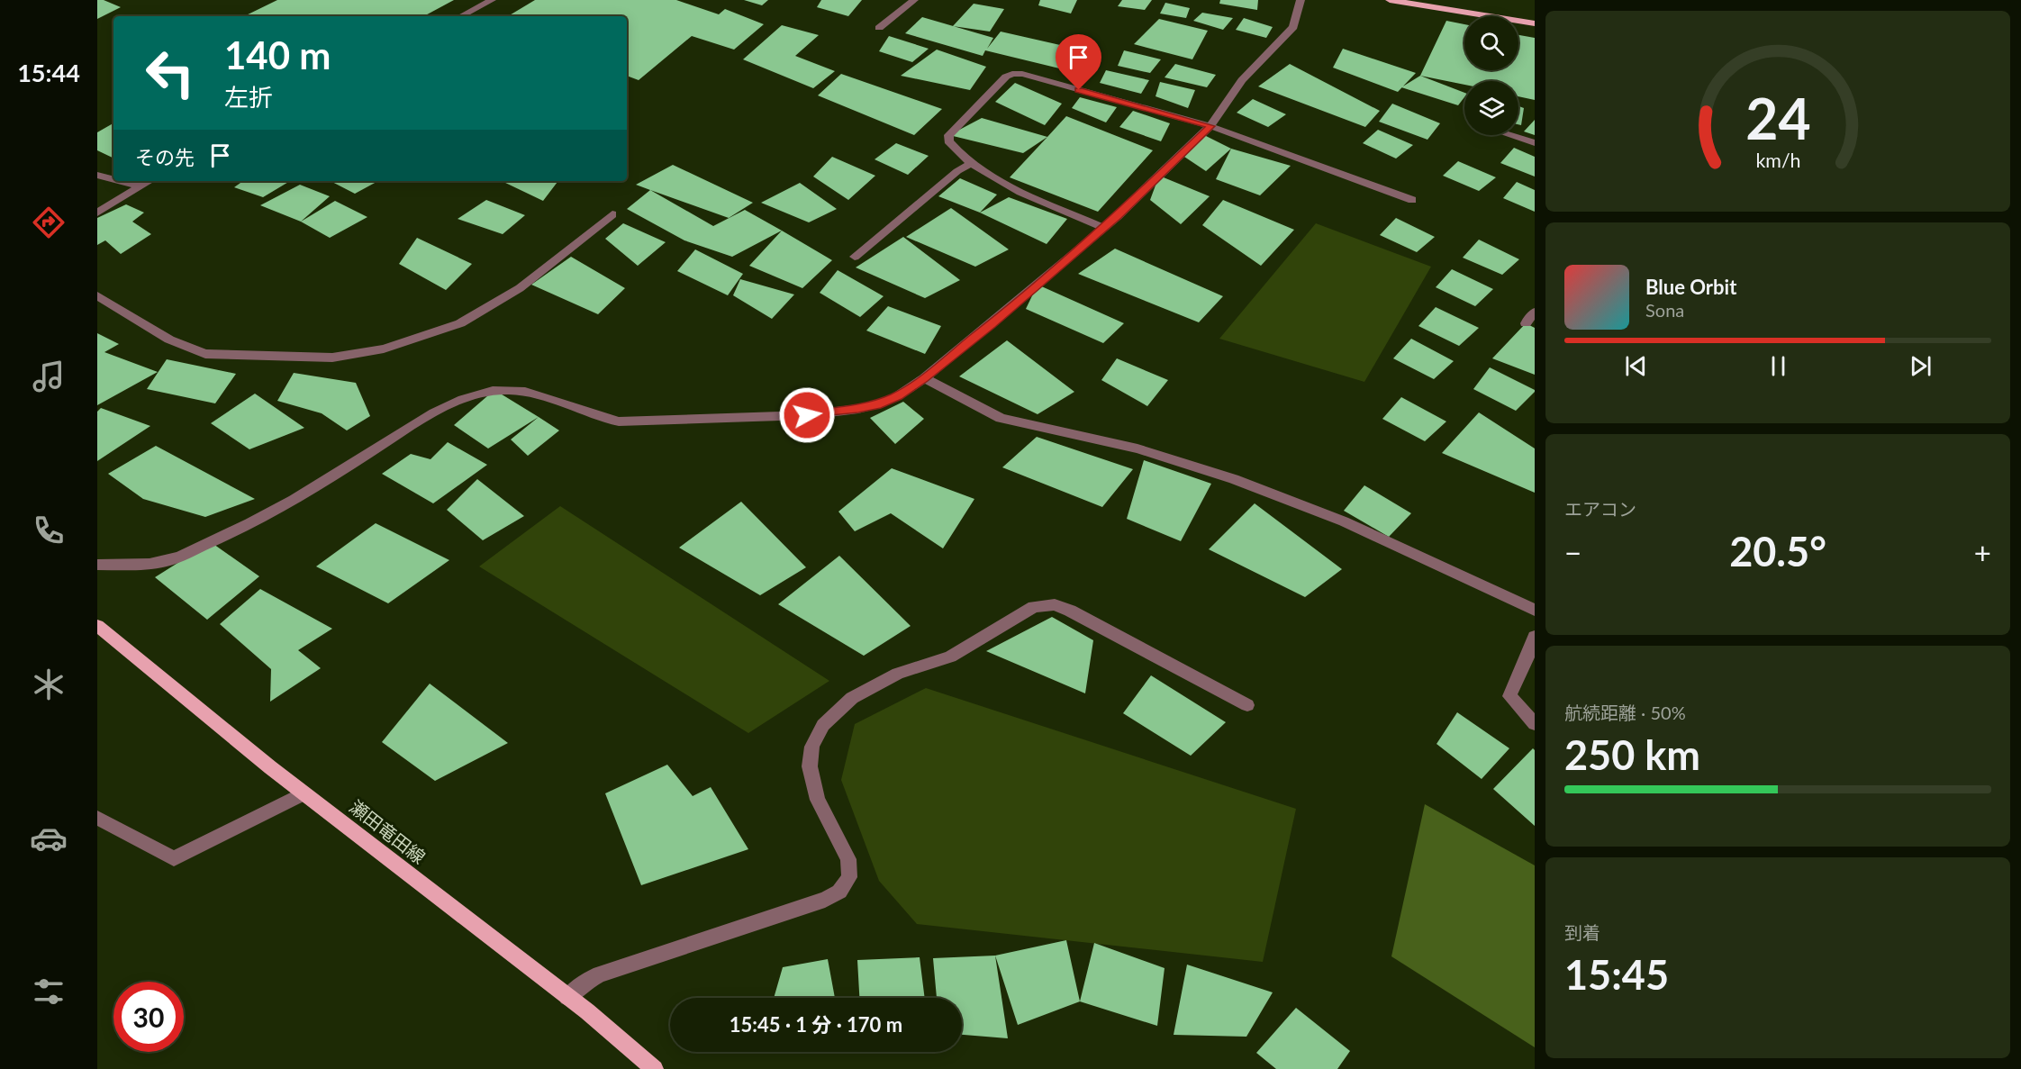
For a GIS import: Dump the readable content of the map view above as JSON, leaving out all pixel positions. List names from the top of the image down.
{
  "streets": {
    "main road": ["瀬田竜田線"]
  },
  "page": {
    "tabs": "15:44",
    "turn": ["140 m", "左折"],
    "then": "その先",
    "song": ["Blue Orbit", "Sona"],
    "tile": [
      "エアコン",
      ["航続距離 · 50%", "250 km"],
      ["到着", "15:45"]
    ],
    "heat": ["−", "20.5°", "+"],
    "limit": "30",
    "trip": "15:45 · 1 分 · 170 m",
    "gauge": ["24", "km/h"]
  }
}
